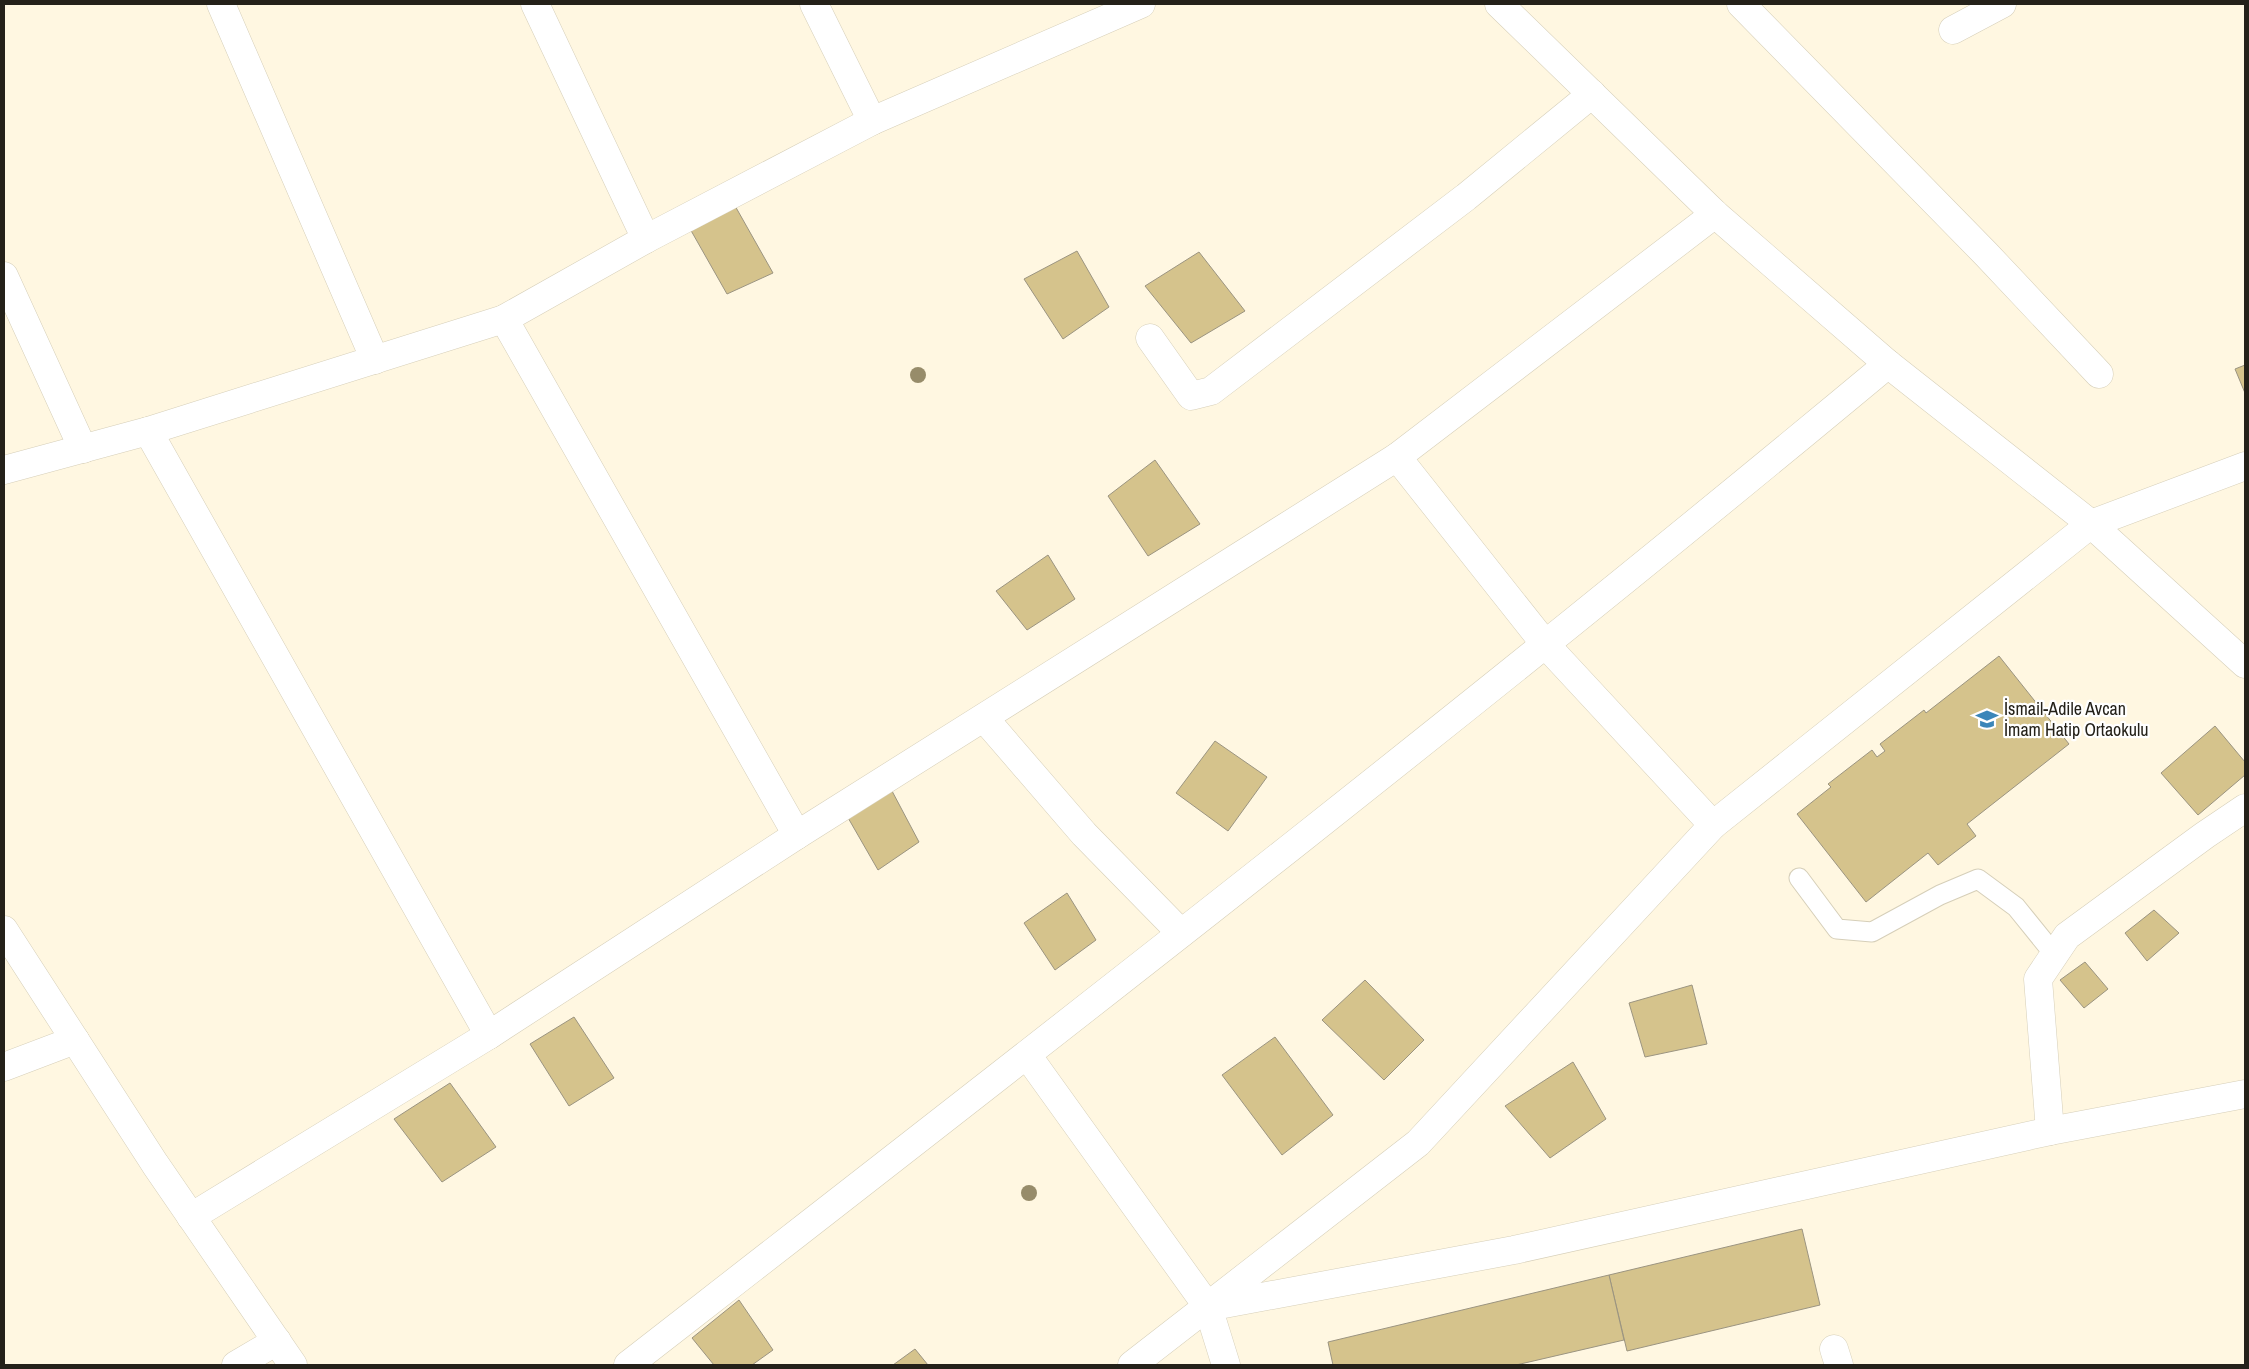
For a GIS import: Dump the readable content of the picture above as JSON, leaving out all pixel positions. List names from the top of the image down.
{
  "places": {
    "school or university": ["İsmail-Adile Avcan İmam Hatip Ortaokulu"]
  }
}
